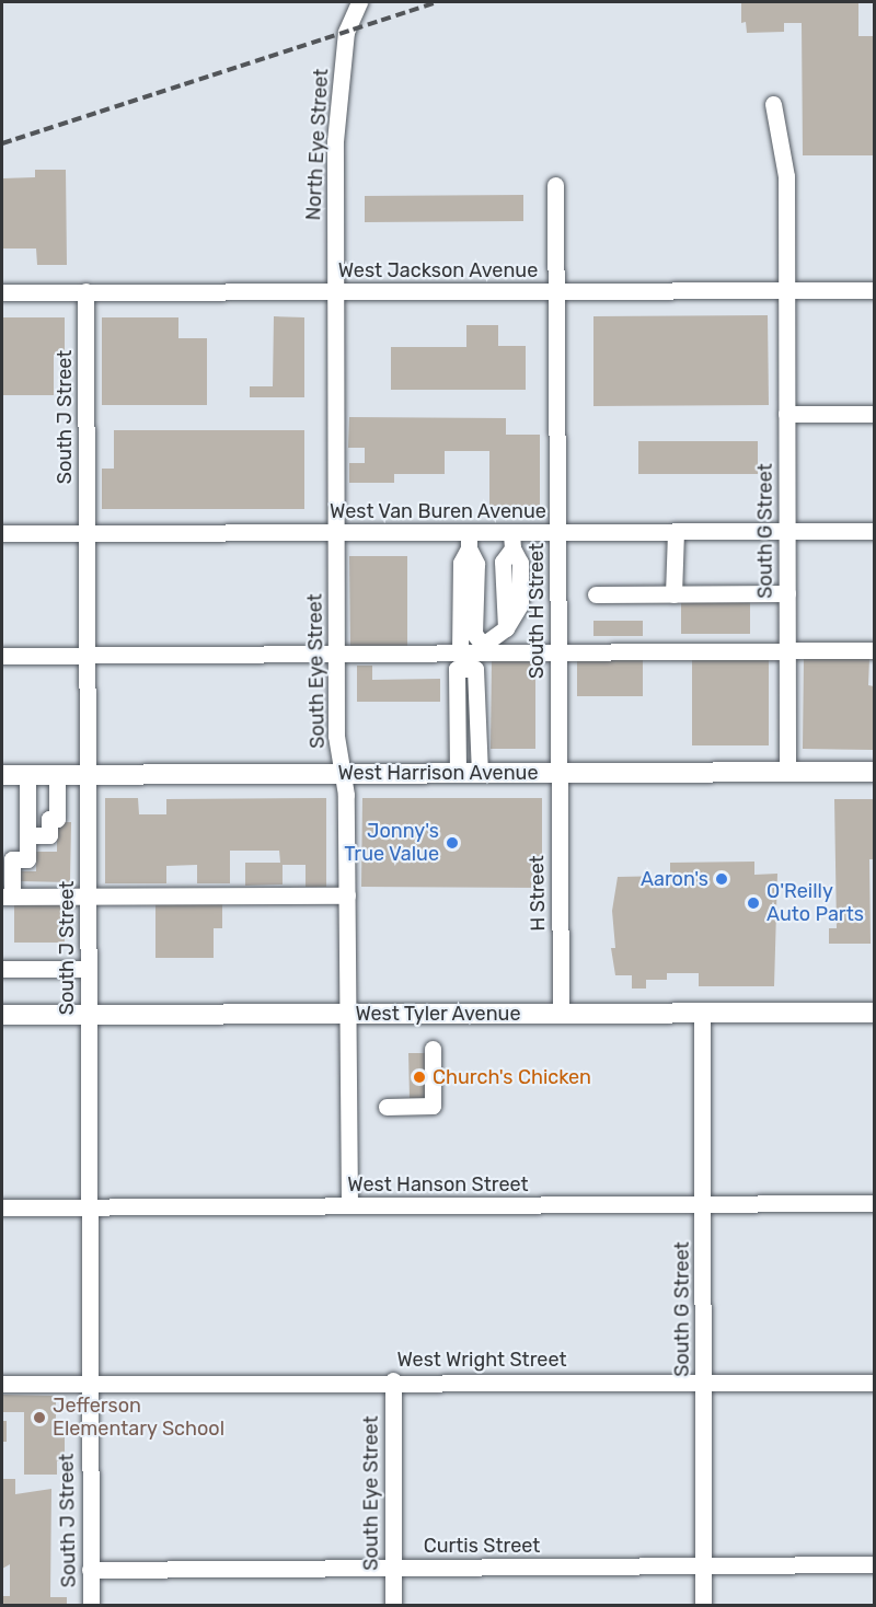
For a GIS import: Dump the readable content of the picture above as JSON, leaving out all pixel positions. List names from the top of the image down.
{
  "streets": {
    "main road": ["West Harrison Avenue", "West Tyler Avenue"],
    "street": [
      "North Eye Street",
      "West Jackson Avenue",
      "South J Street",
      "West Van Buren Avenue",
      "South G Street",
      "South H Street",
      "South Eye Street",
      "H Street",
      "West Hanson Street",
      "West Wright Street",
      "Curtis Street"
    ]
  },
  "crossings": [
    ["North Eye Street", "West Jackson Avenue"],
    ["North Eye Street", "South Eye Street"],
    ["West Jackson Avenue", "South J Street"],
    ["West Jackson Avenue", "South G Street"],
    ["West Jackson Avenue", "South H Street"],
    ["West Jackson Avenue", "South Eye Street"],
    ["South J Street", "West Van Buren Avenue"],
    ["South J Street", "West Harrison Avenue"],
    ["South J Street", "West Tyler Avenue"],
    ["South J Street", "West Hanson Street"],
    ["South J Street", "West Wright Street"],
    ["South J Street", "Curtis Street"],
    ["West Van Buren Avenue", "South G Street"],
    ["West Van Buren Avenue", "South H Street"],
    ["West Van Buren Avenue", "South Eye Street"],
    ["South G Street", "West Harrison Avenue"],
    ["South G Street", "West Tyler Avenue"],
    ["South G Street", "West Hanson Street"],
    ["South G Street", "West Wright Street"],
    ["South G Street", "Curtis Street"],
    ["South H Street", "West Harrison Avenue"],
    ["South H Street", "H Street"],
    ["South Eye Street", "West Harrison Avenue"],
    ["South Eye Street", "West Tyler Avenue"],
    ["South Eye Street", "West Hanson Street"],
    ["South Eye Street", "West Wright Street"],
    ["South Eye Street", "Curtis Street"],
    ["West Harrison Avenue", "H Street"],
    ["H Street", "West Tyler Avenue"]
  ],
  "places": [
    "Jonny's True Value",
    "Aaron's",
    "O'Reilly Auto Parts",
    "Church's Chicken",
    "Jefferson Elementary School"
  ]
}
